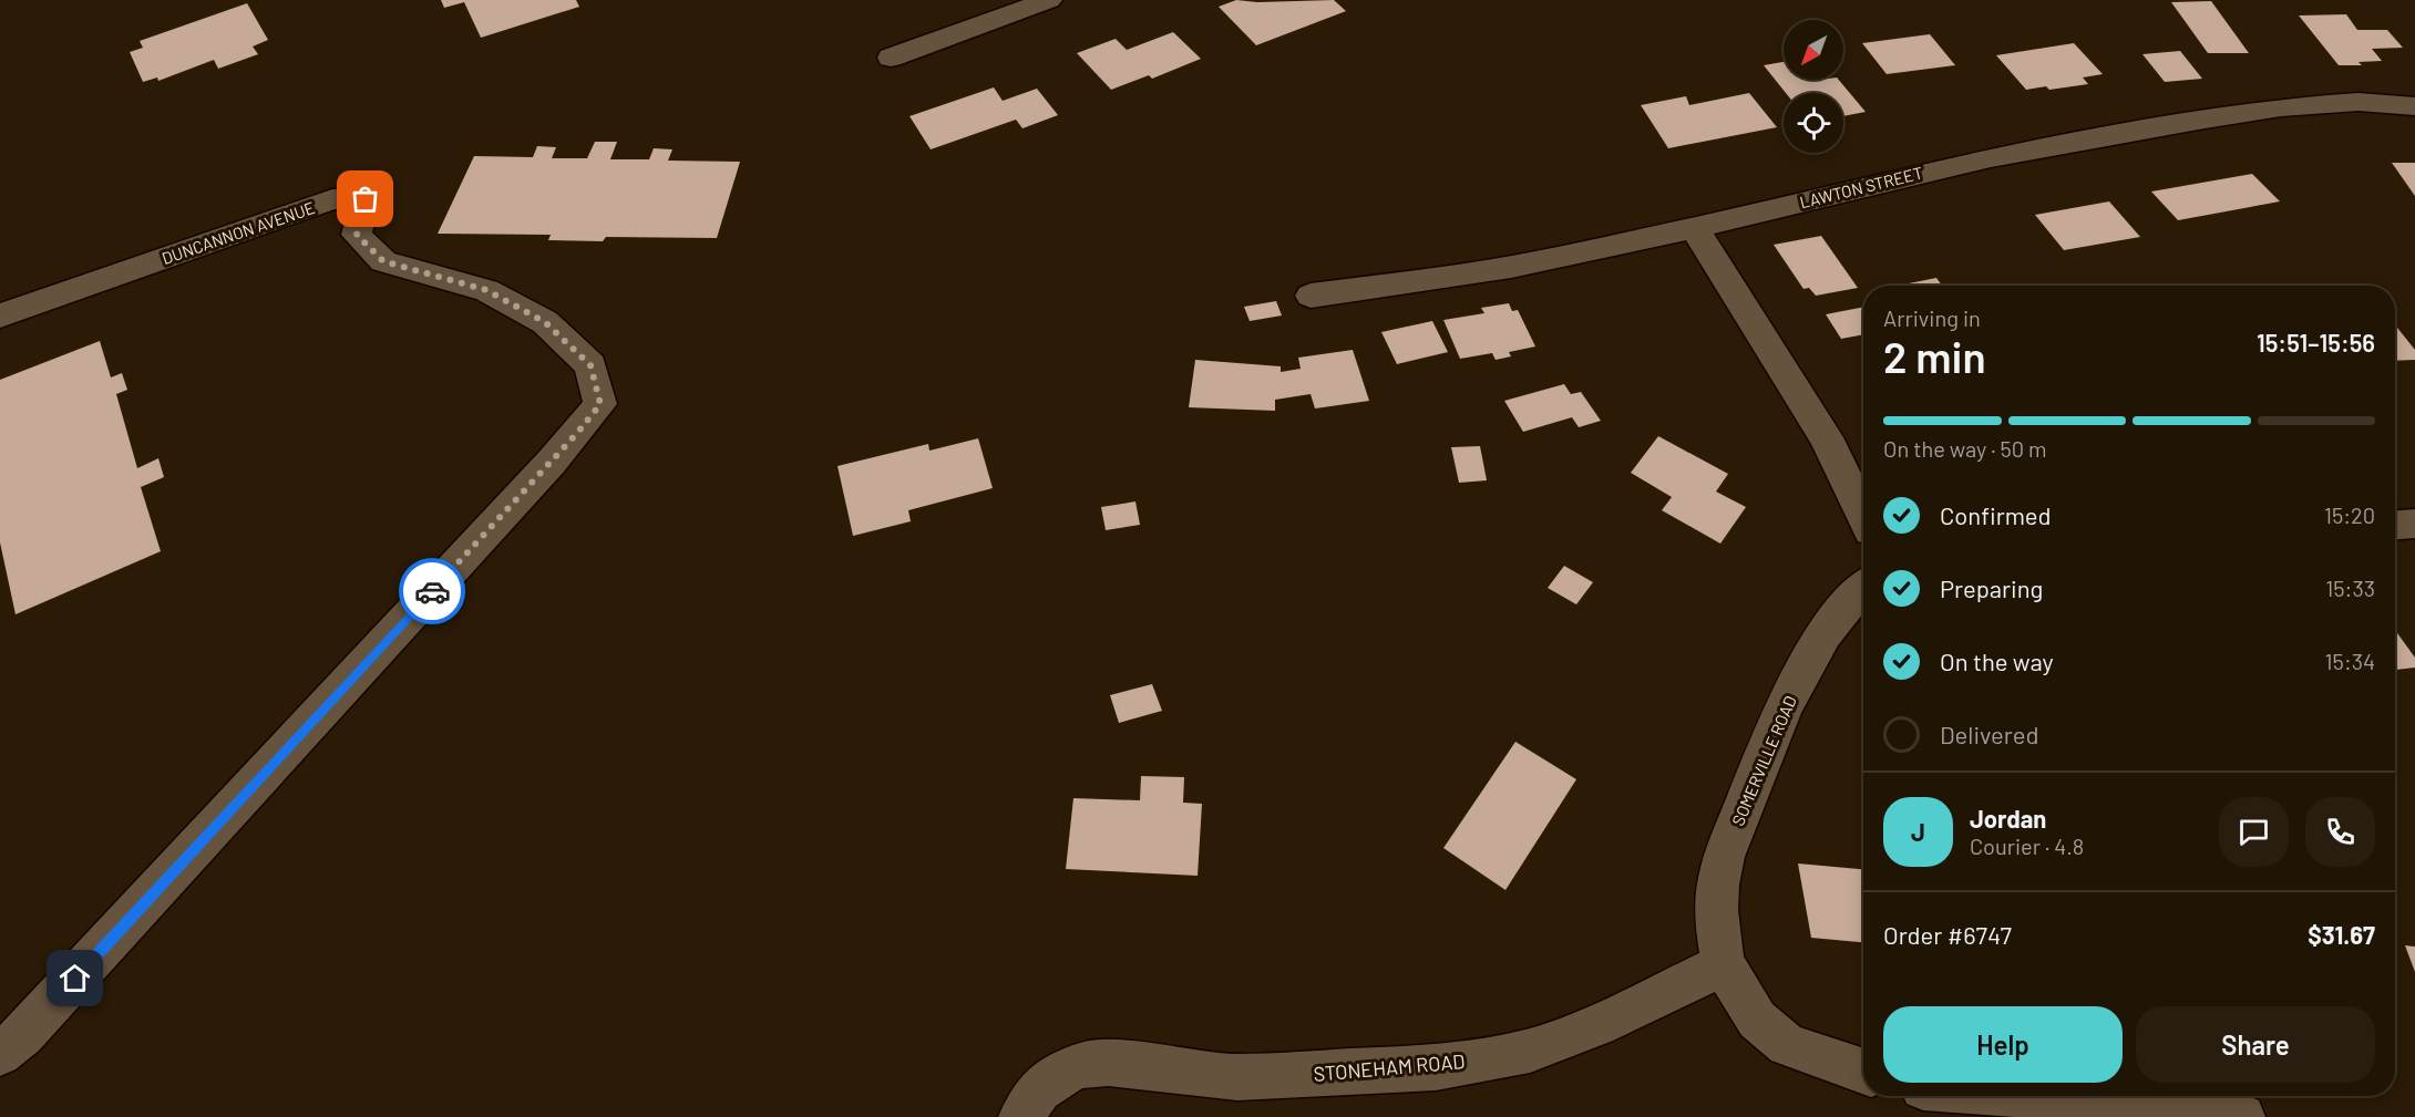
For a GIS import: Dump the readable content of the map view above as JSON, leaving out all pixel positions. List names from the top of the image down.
{
  "streets": {
    "street": [
      "LAWTON STREET",
      "DUNCANNON AVENUE",
      "SOMERVILLE ROAD",
      "STONEHAM ROAD"
    ]
  },
  "crossings": [
    ["SOMERVILLE ROAD", "STONEHAM ROAD"]
  ],
  "north": "bottom left",
  "page": {
    "heading": ["2 min", "Arriving in", "15:51–15:56"],
    "panel": [
      "Jordan",
      "Courier · 4.8",
      "Order #6747",
      "$31.67"
    ],
    "bar": "On the way · 50 m",
    "list": [
      ["Confirmed", "15:20"],
      ["Preparing", "15:33"],
      ["On the way", "15:34"],
      "Delivered"
    ],
    "round": "J",
    "buttons": ["Help", "Share"]
  }
}
